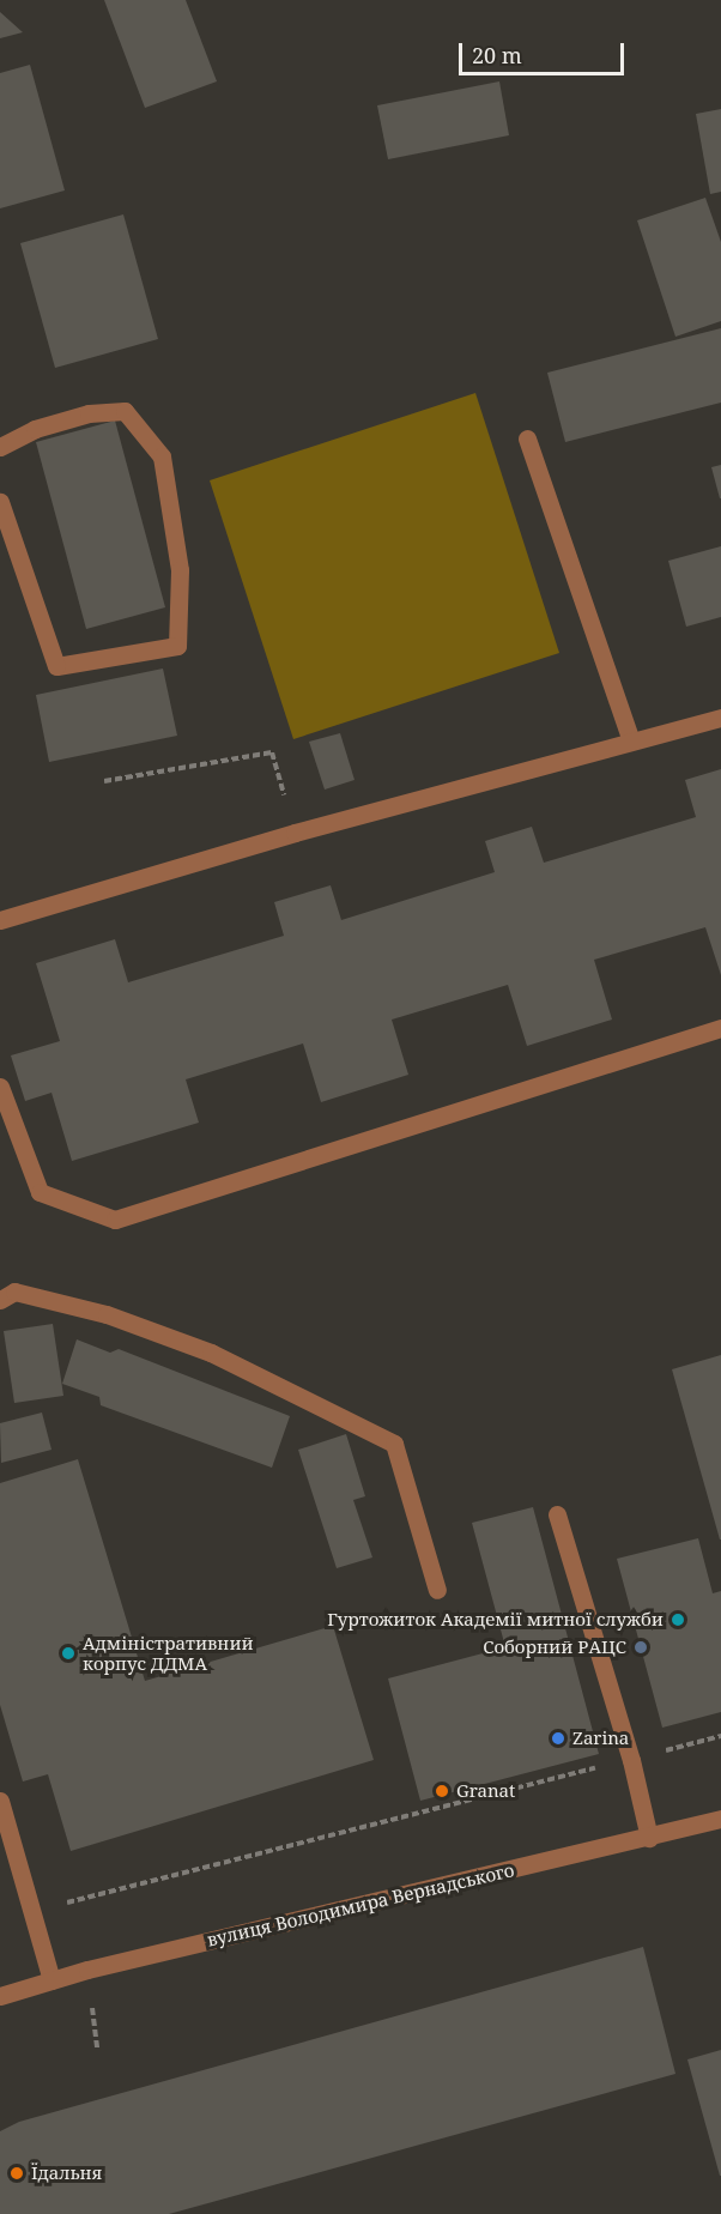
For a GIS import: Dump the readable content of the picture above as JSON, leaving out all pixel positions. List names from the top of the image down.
{
  "streets": {
    "street": ["вулиця Володимира Вернадського"]
  },
  "places": [
    "Гуртожиток Академії митної служби",
    "Соборний РАЦС",
    "Адміністративний корпус ДДМА",
    "Zarina",
    "Granat",
    "Їдальня"
  ],
  "scale_bar": "20 m"
}
